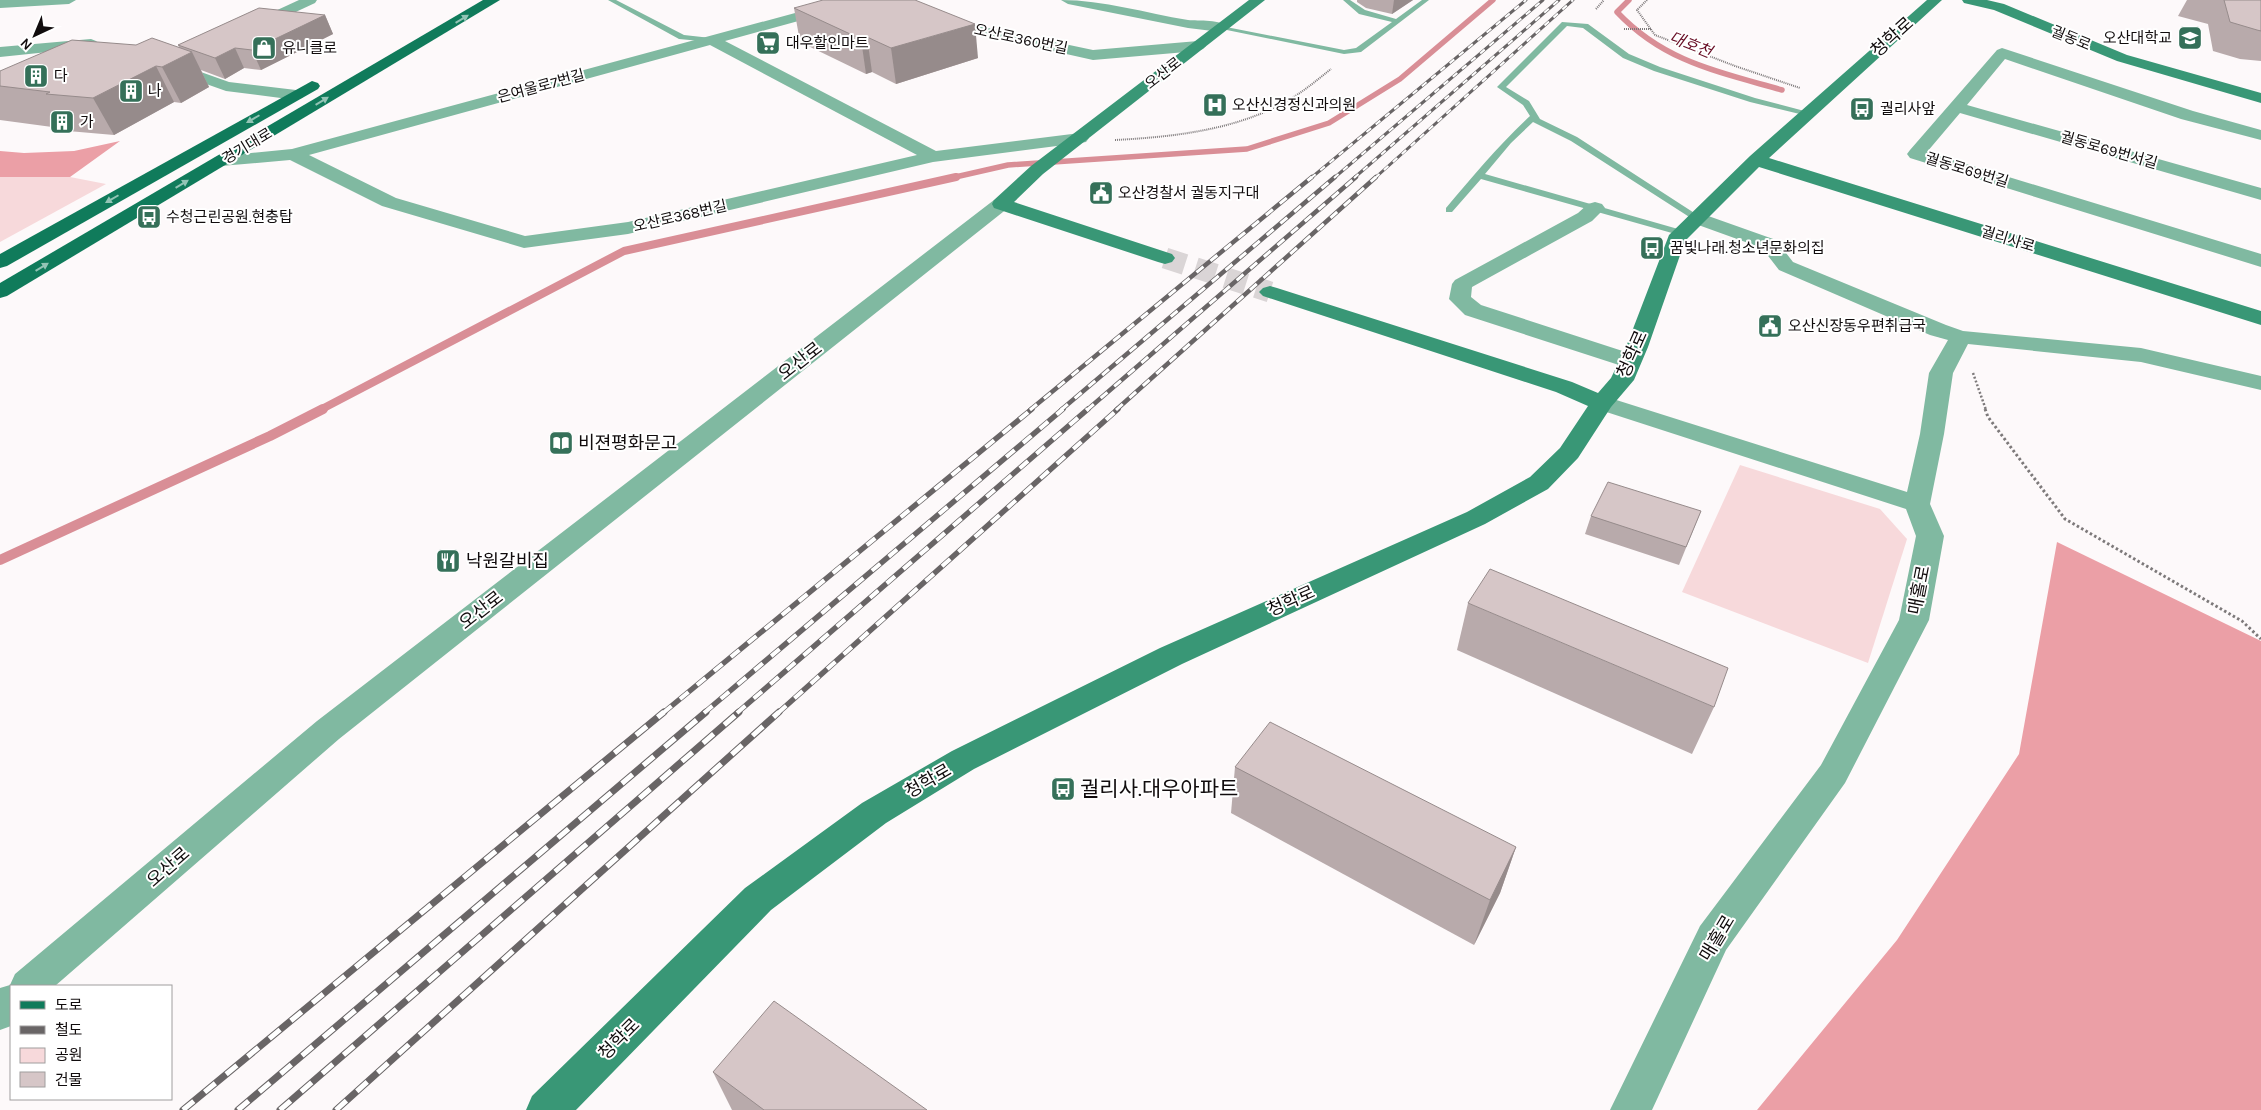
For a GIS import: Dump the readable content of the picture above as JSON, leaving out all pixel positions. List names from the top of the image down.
{
  "streets": {
    "main road": ["경기대로"],
    "street": [
      "청학로",
      "궐동로",
      "오산로360번길",
      "오산로",
      "은여울로7번길",
      "궐동로69번서길",
      "궐동로69번길",
      "오산로368번길",
      "궐리사로",
      "매홀로"
    ]
  },
  "crossings": [
    ["청학로", "궐리사로"],
    ["오산로360번길", "오산로"],
    ["오산로", "오산로368번길"],
    ["은여울로7번길", "경기대로"],
    ["은여울로7번길", "오산로368번길"],
    ["궐동로69번서길", "궐동로69번길"]
  ],
  "water": ["대호천"],
  "places": {
    "school or university": ["오산대학교"],
    "supermarket": ["대우할인마트"],
    "shop": ["유니클로"],
    "building": ["다", "나", "가"],
    "hospital": ["오산신경정신과의원"],
    "bus stop": [
      "궐리사앞",
      "수청근린공원.현충탑",
      "꿈빛나래.청소년문화의집",
      "궐리사.대우아파트"
    ],
    "public building": ["오산경찰서 궐동지구대", "오산신장동우편취급국"],
    "library": ["비젼평화문고"],
    "restaurant": ["낙원갈비집"]
  },
  "legend": [
    "도로",
    "철도",
    "공원",
    "건물"
  ],
  "north": "bottom left"
}
